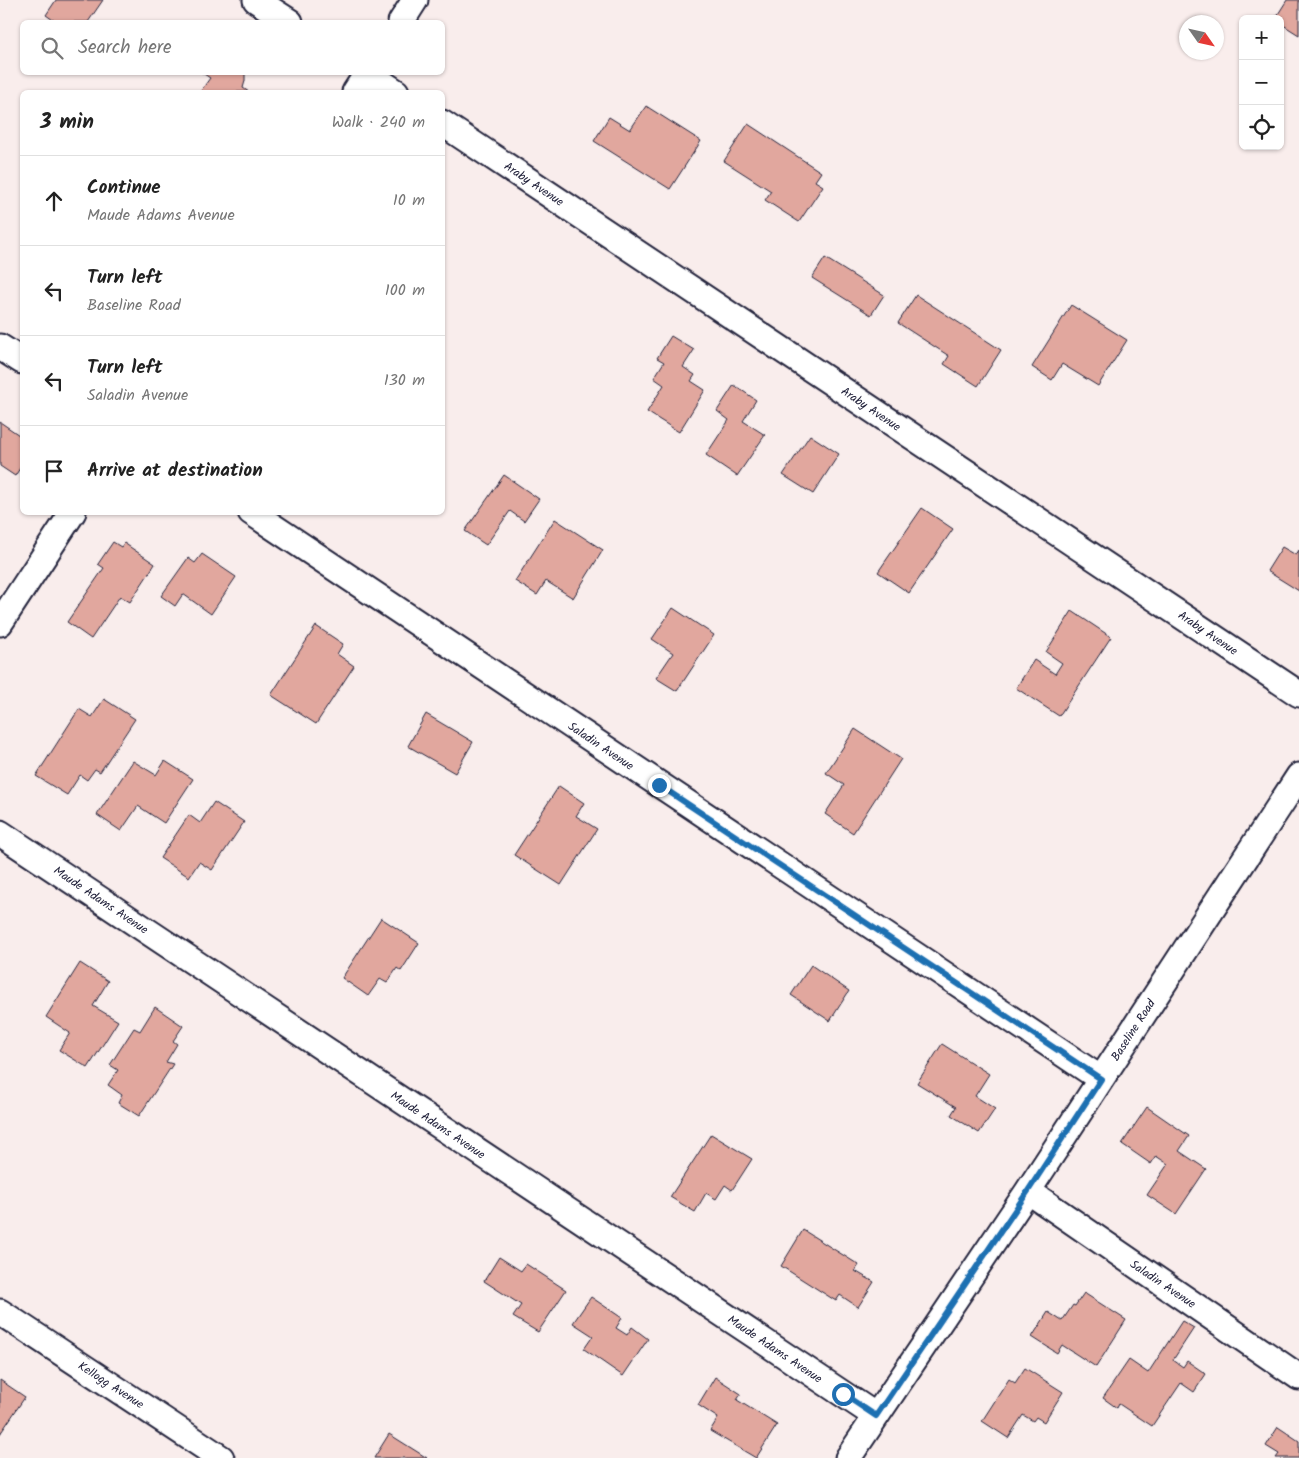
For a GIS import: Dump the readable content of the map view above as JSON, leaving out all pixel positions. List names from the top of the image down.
{
  "streets": {
    "street": [
      "Araby Avenue",
      "Saladin Avenue",
      "Maude Adams Avenue",
      "Baseline Road",
      "Kellogg Avenue"
    ]
  },
  "crossings": [
    ["Saladin Avenue", "Baseline Road"],
    ["Maude Adams Avenue", "Baseline Road"]
  ],
  "north": "bottom right",
  "page": {
    "map_buttons": ["+", "−"],
    "search": "Search here",
    "heading": ["3 min", "Walk · 240 m"],
    "list": [
      ["Continue", "Maude Adams Avenue", "10 m"],
      ["Turn left", "Baseline Road", "100 m"],
      ["Turn left", "Saladin Avenue", "130 m"],
      "Arrive at destination"
    ]
  }
}
